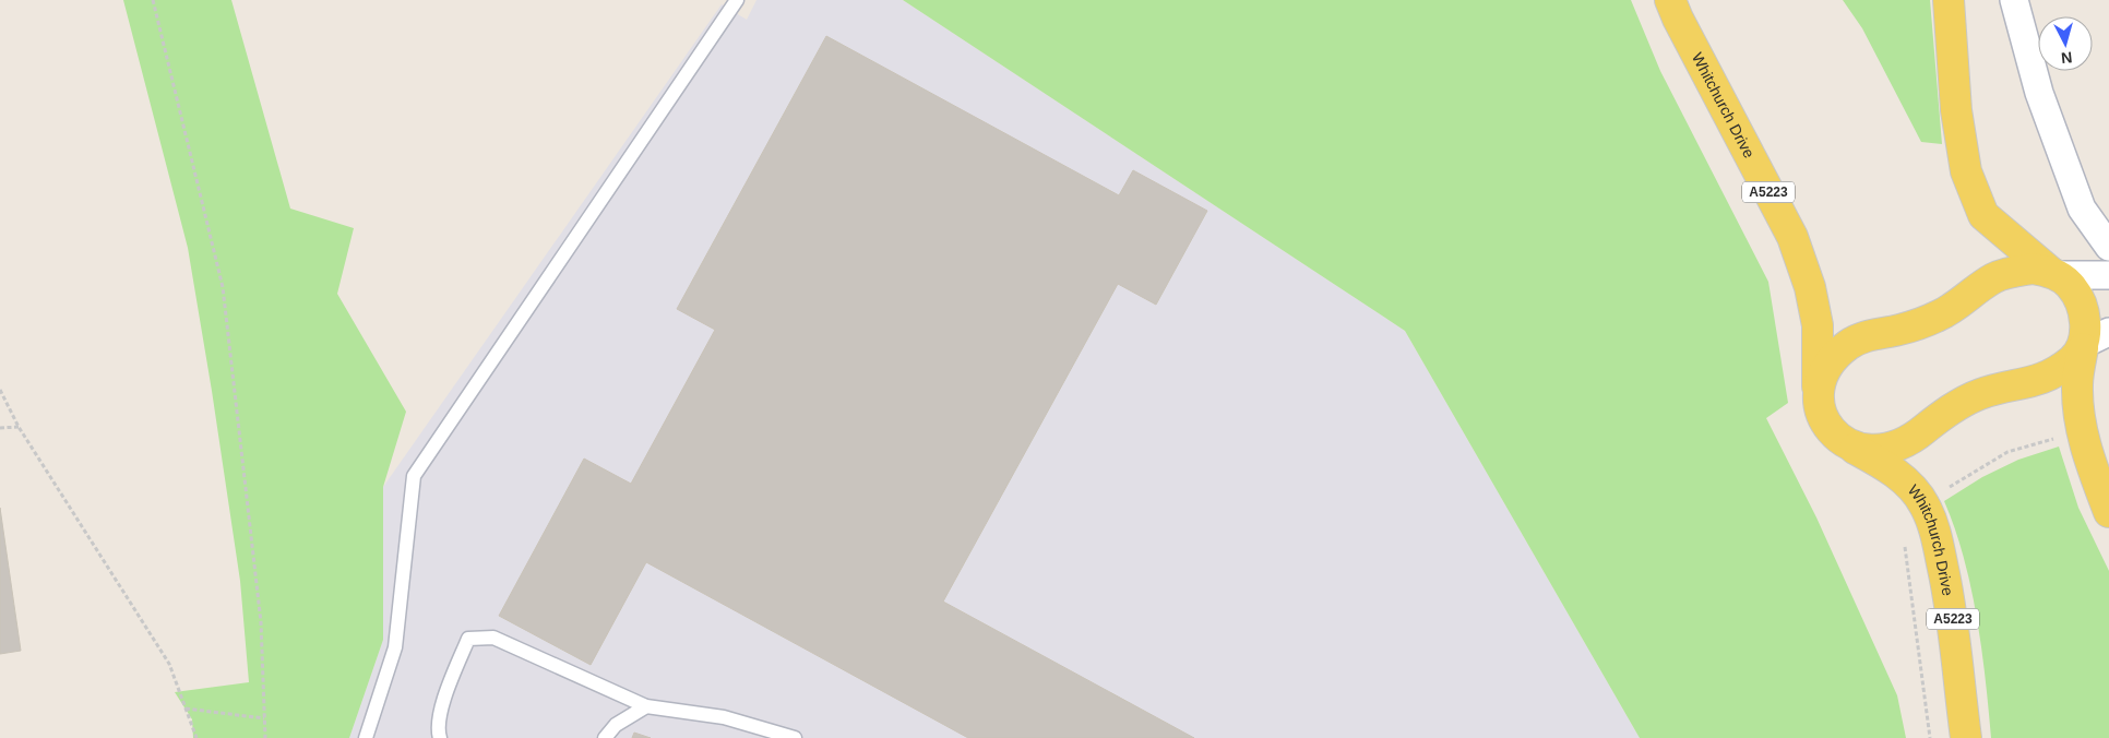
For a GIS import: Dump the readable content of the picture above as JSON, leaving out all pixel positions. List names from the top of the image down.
{
  "streets": {
    "main road": ["Whitchurch Drive", "A5223"]
  },
  "north": "bottom"
}
